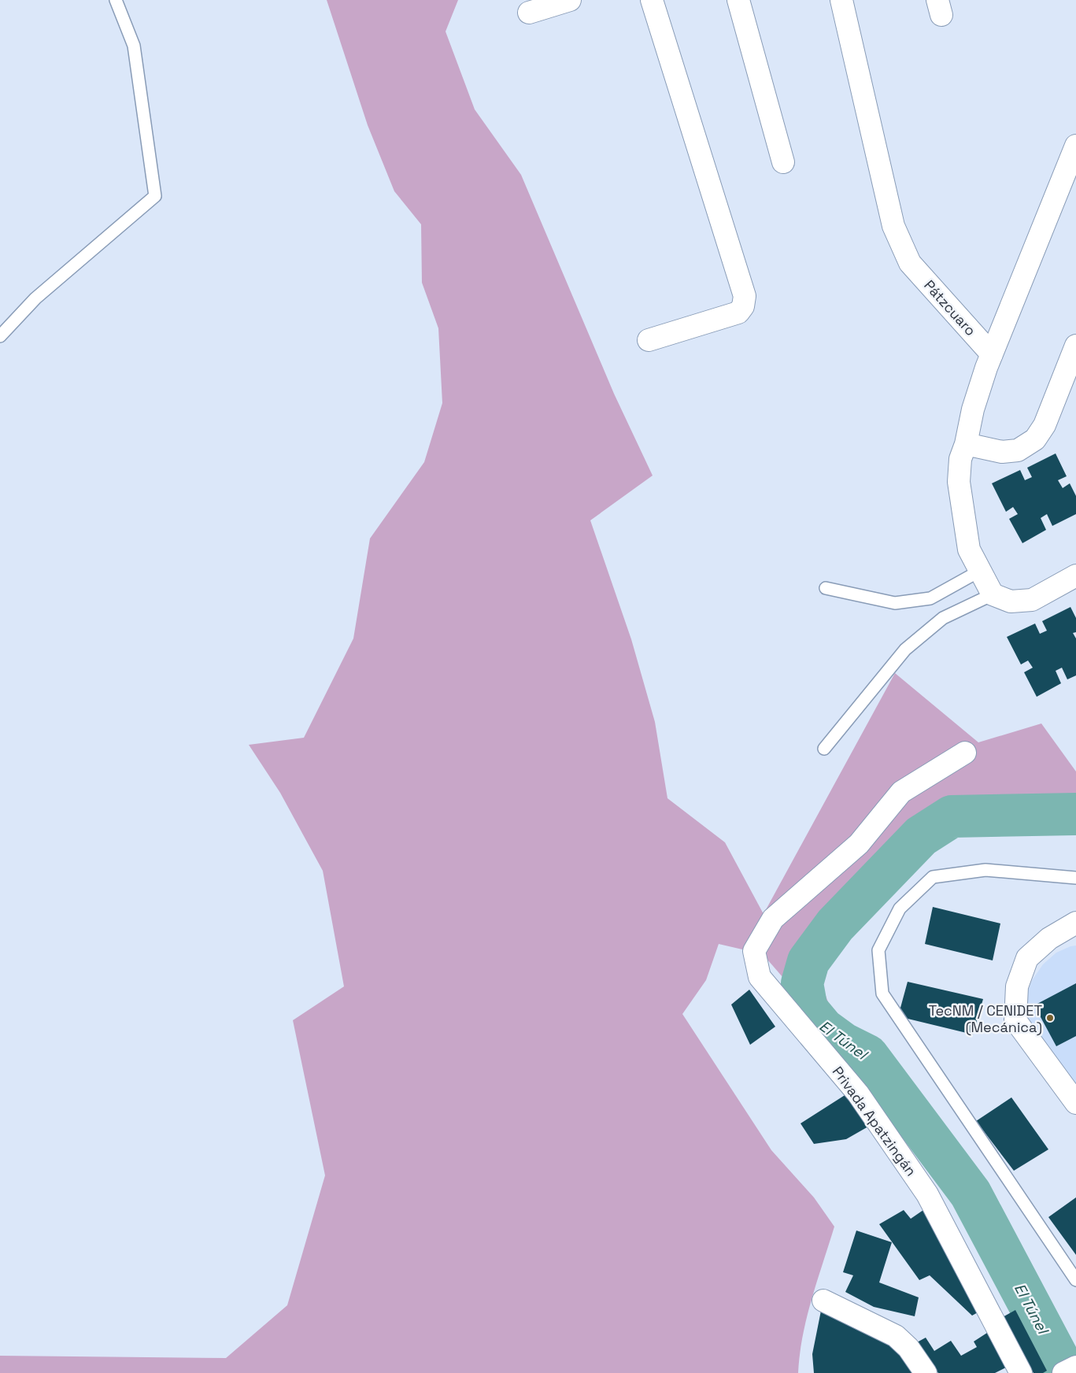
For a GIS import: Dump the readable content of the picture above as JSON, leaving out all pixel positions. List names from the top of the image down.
{
  "streets": {
    "street": ["Pátzcuaro", "Privada Apatzingán"]
  },
  "water": ["El Túnel"],
  "places": ["TecNM / CENIDET (Mecánica)"]
}
